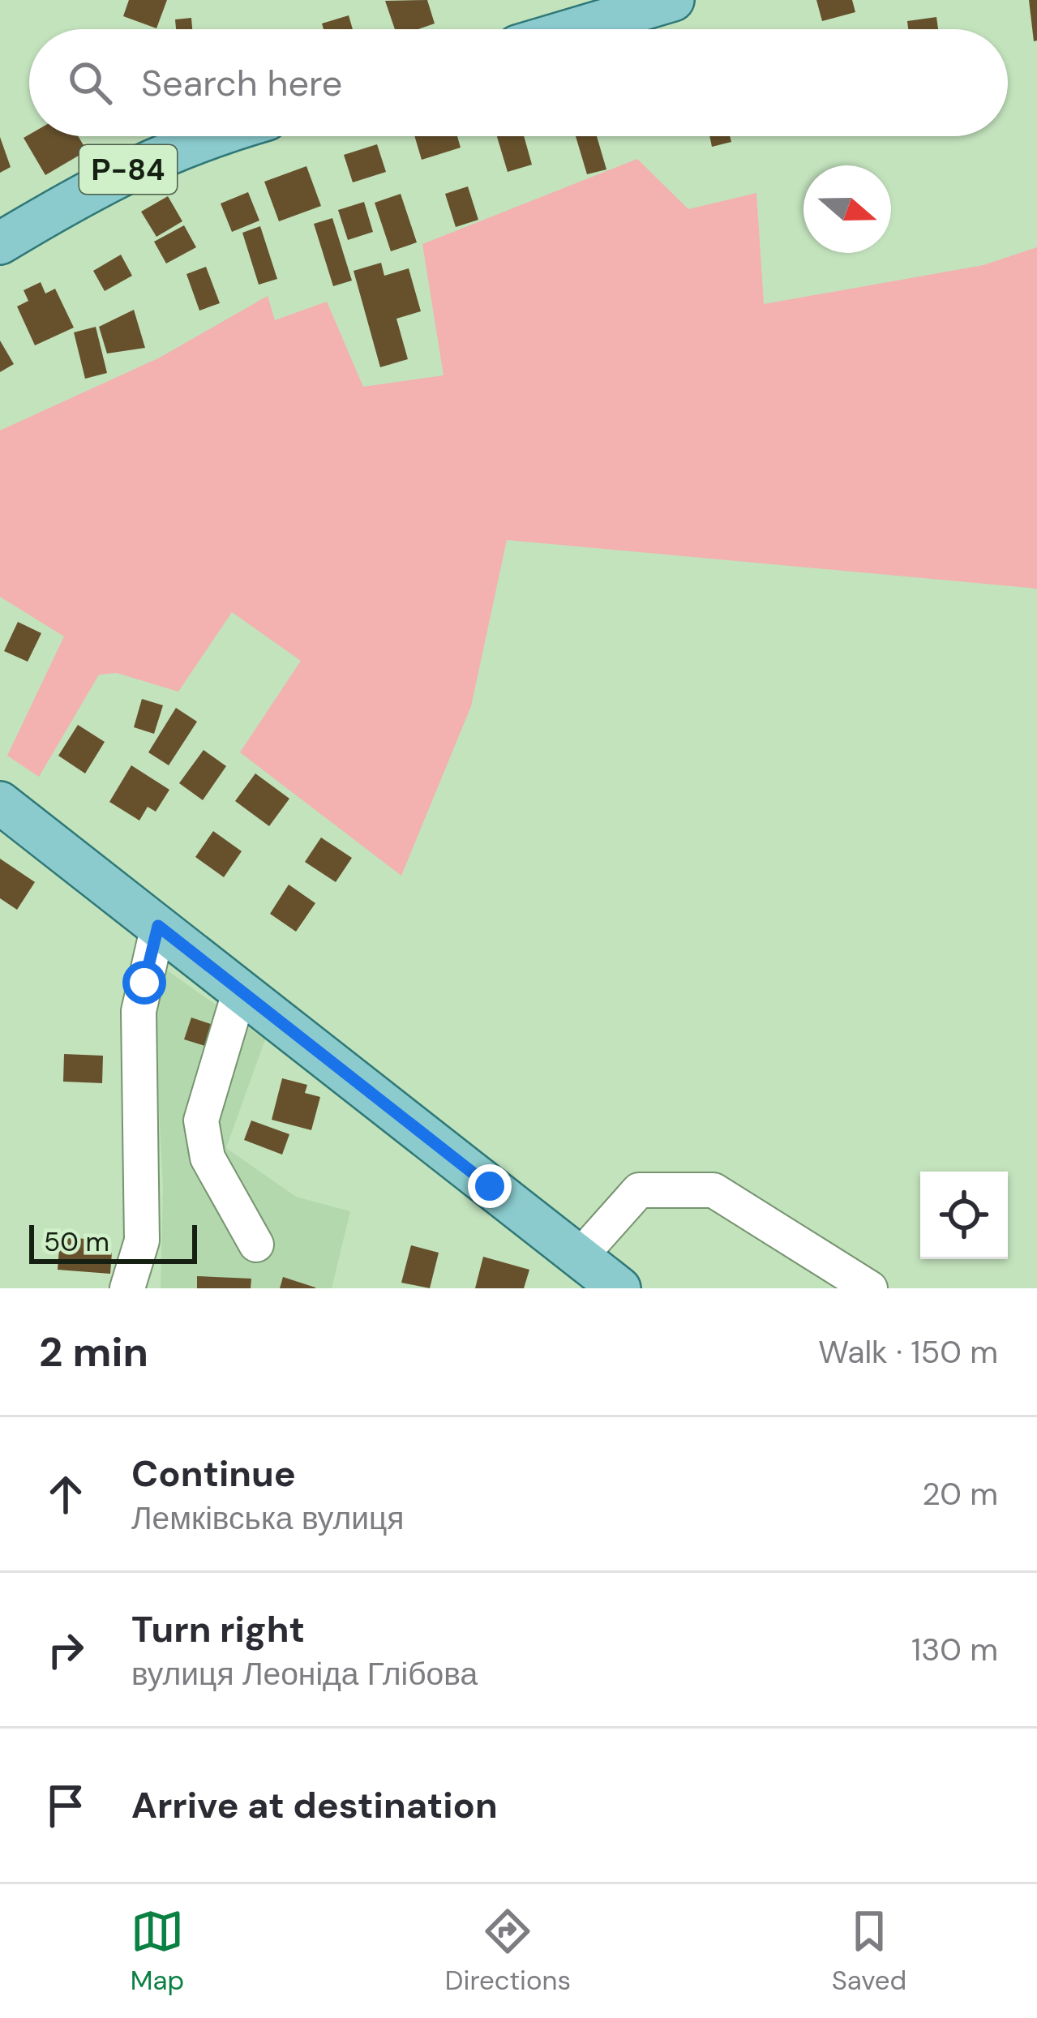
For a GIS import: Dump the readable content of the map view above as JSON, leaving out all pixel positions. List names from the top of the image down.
{
  "streets": {
    "main road": ["Р-84"]
  },
  "scale_bar": "50 m",
  "north": "right",
  "page": {
    "search": "Search here",
    "scale": "50 m",
    "heading": ["2 min", "Walk · 150 m"],
    "list": [
      ["Continue", "Лемківська вулиця", "20 m"],
      ["Turn right", "вулиця Леоніда Глібова", "130 m"],
      "Arrive at destination"
    ],
    "nav": ["Map", "Directions", "Saved"]
  }
}
